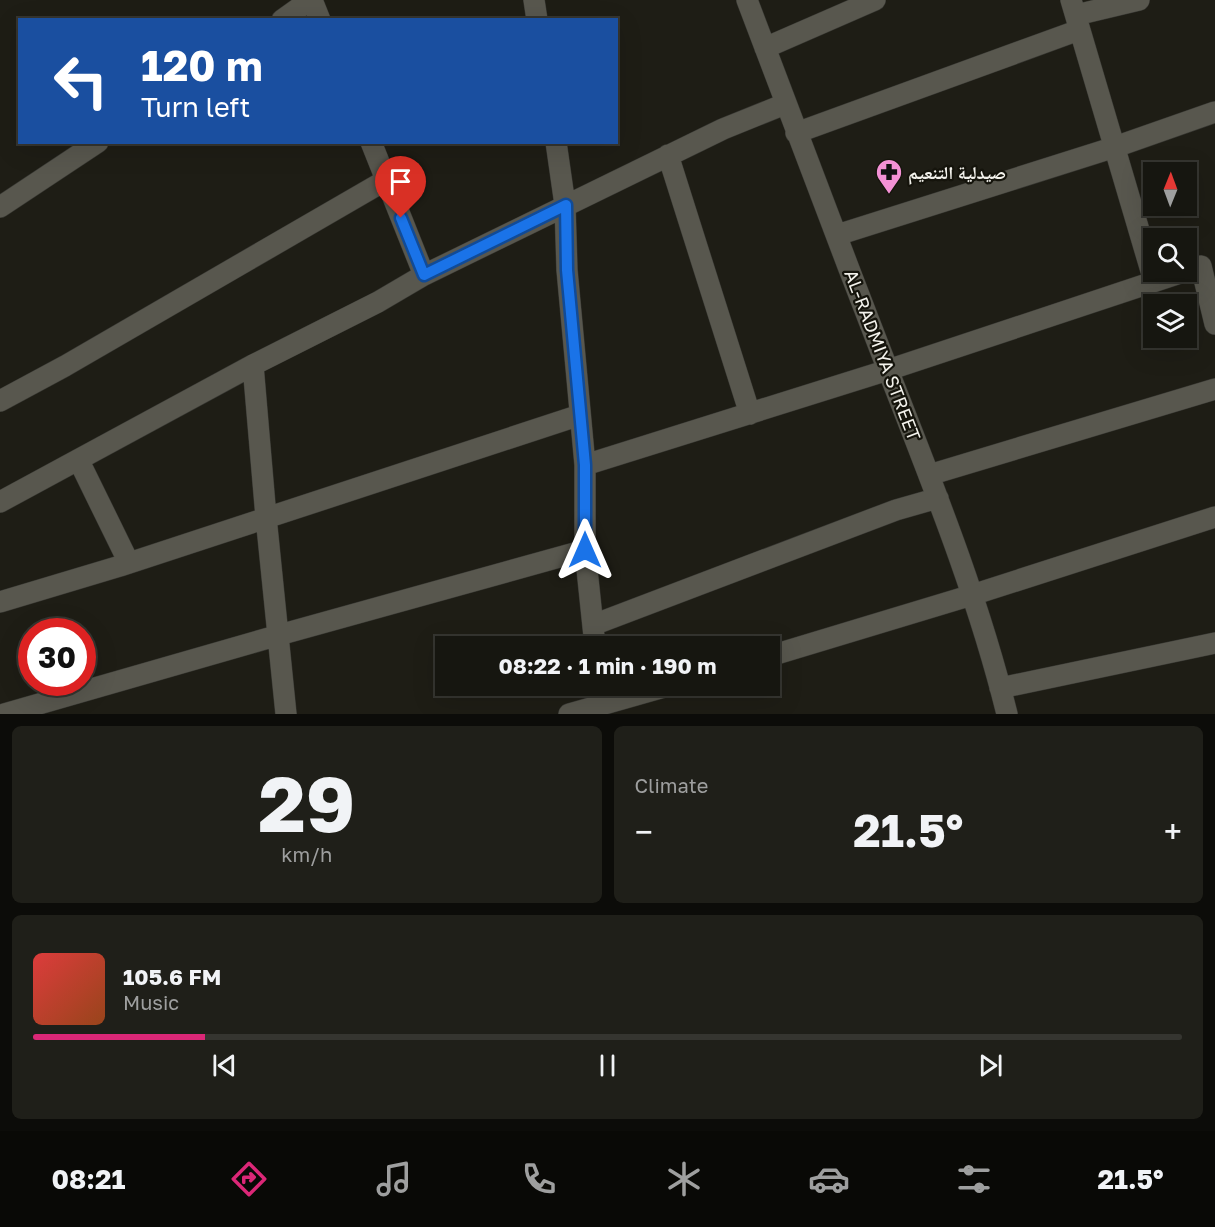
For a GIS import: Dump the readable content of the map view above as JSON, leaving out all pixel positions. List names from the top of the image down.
{
  "streets": {
    "street": ["AL-RADMIYA STREET"]
  },
  "places": {
    "pharmacy": ["صيدلية التنعيم"]
  },
  "north": "top",
  "page": {
    "turn": ["120 m", "Turn left"],
    "limit": "30",
    "trip": "08:22 · 1 min · 190 m",
    "tile": [
      ["29", "km/h"],
      "Climate"
    ],
    "heat": ["−", "21.5°", "+"],
    "song": ["105.6 FM", "Music"],
    "tabs": ["08:21", "21.5°"]
  }
}
